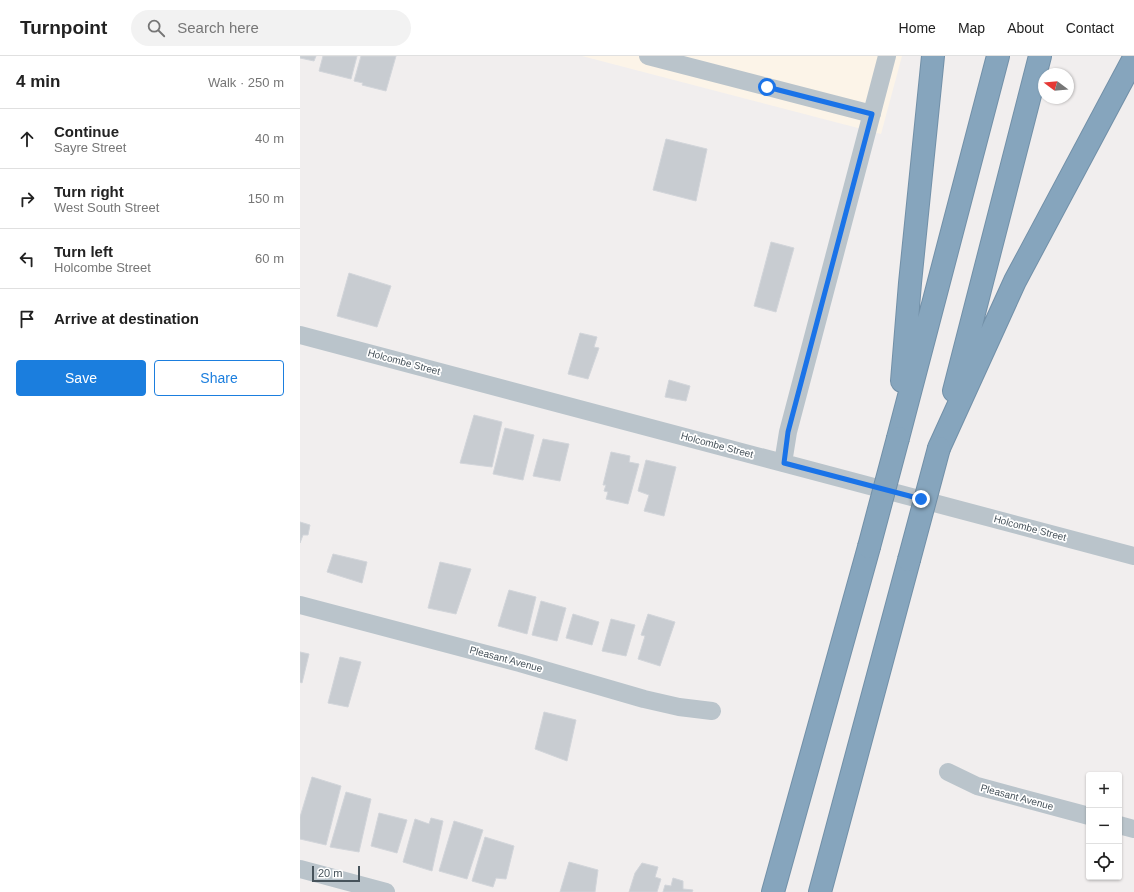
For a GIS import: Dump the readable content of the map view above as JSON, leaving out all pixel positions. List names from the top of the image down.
{
  "streets": {
    "street": ["Holcombe Street", "Pleasant Avenue"]
  },
  "scale_bar": "20 m",
  "north": "left",
  "page": {
    "header": "Turnpoint",
    "search": "Search here",
    "nav": [
      "Home",
      "Map",
      "About",
      "Contact"
    ],
    "heading": ["4 min", "Walk · 250 m"],
    "list": [
      ["Continue", "Sayre Street", "40 m"],
      ["Turn right", "West South Street", "150 m"],
      ["Turn left", "Holcombe Street", "60 m"],
      "Arrive at destination"
    ],
    "buttons": ["Save", "Share"],
    "map_buttons": ["+", "−"],
    "scale": "20 m"
  }
}
